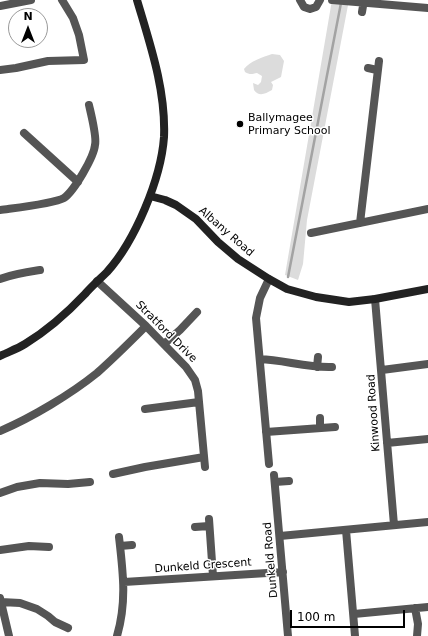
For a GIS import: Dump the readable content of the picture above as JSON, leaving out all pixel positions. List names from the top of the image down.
{
  "streets": {
    "street": [
      "Albany Road",
      "Stratford Drive",
      "Kinwood Road",
      "Dunkeld Road",
      "Dunkeld Crescent"
    ]
  },
  "crossings": [
    ["Albany Road", "Kinwood Road"],
    ["Dunkeld Road", "Dunkeld Crescent"]
  ],
  "places": ["Ballymagee Primary School"],
  "scale_bar": "100 m",
  "north": "top"
}
